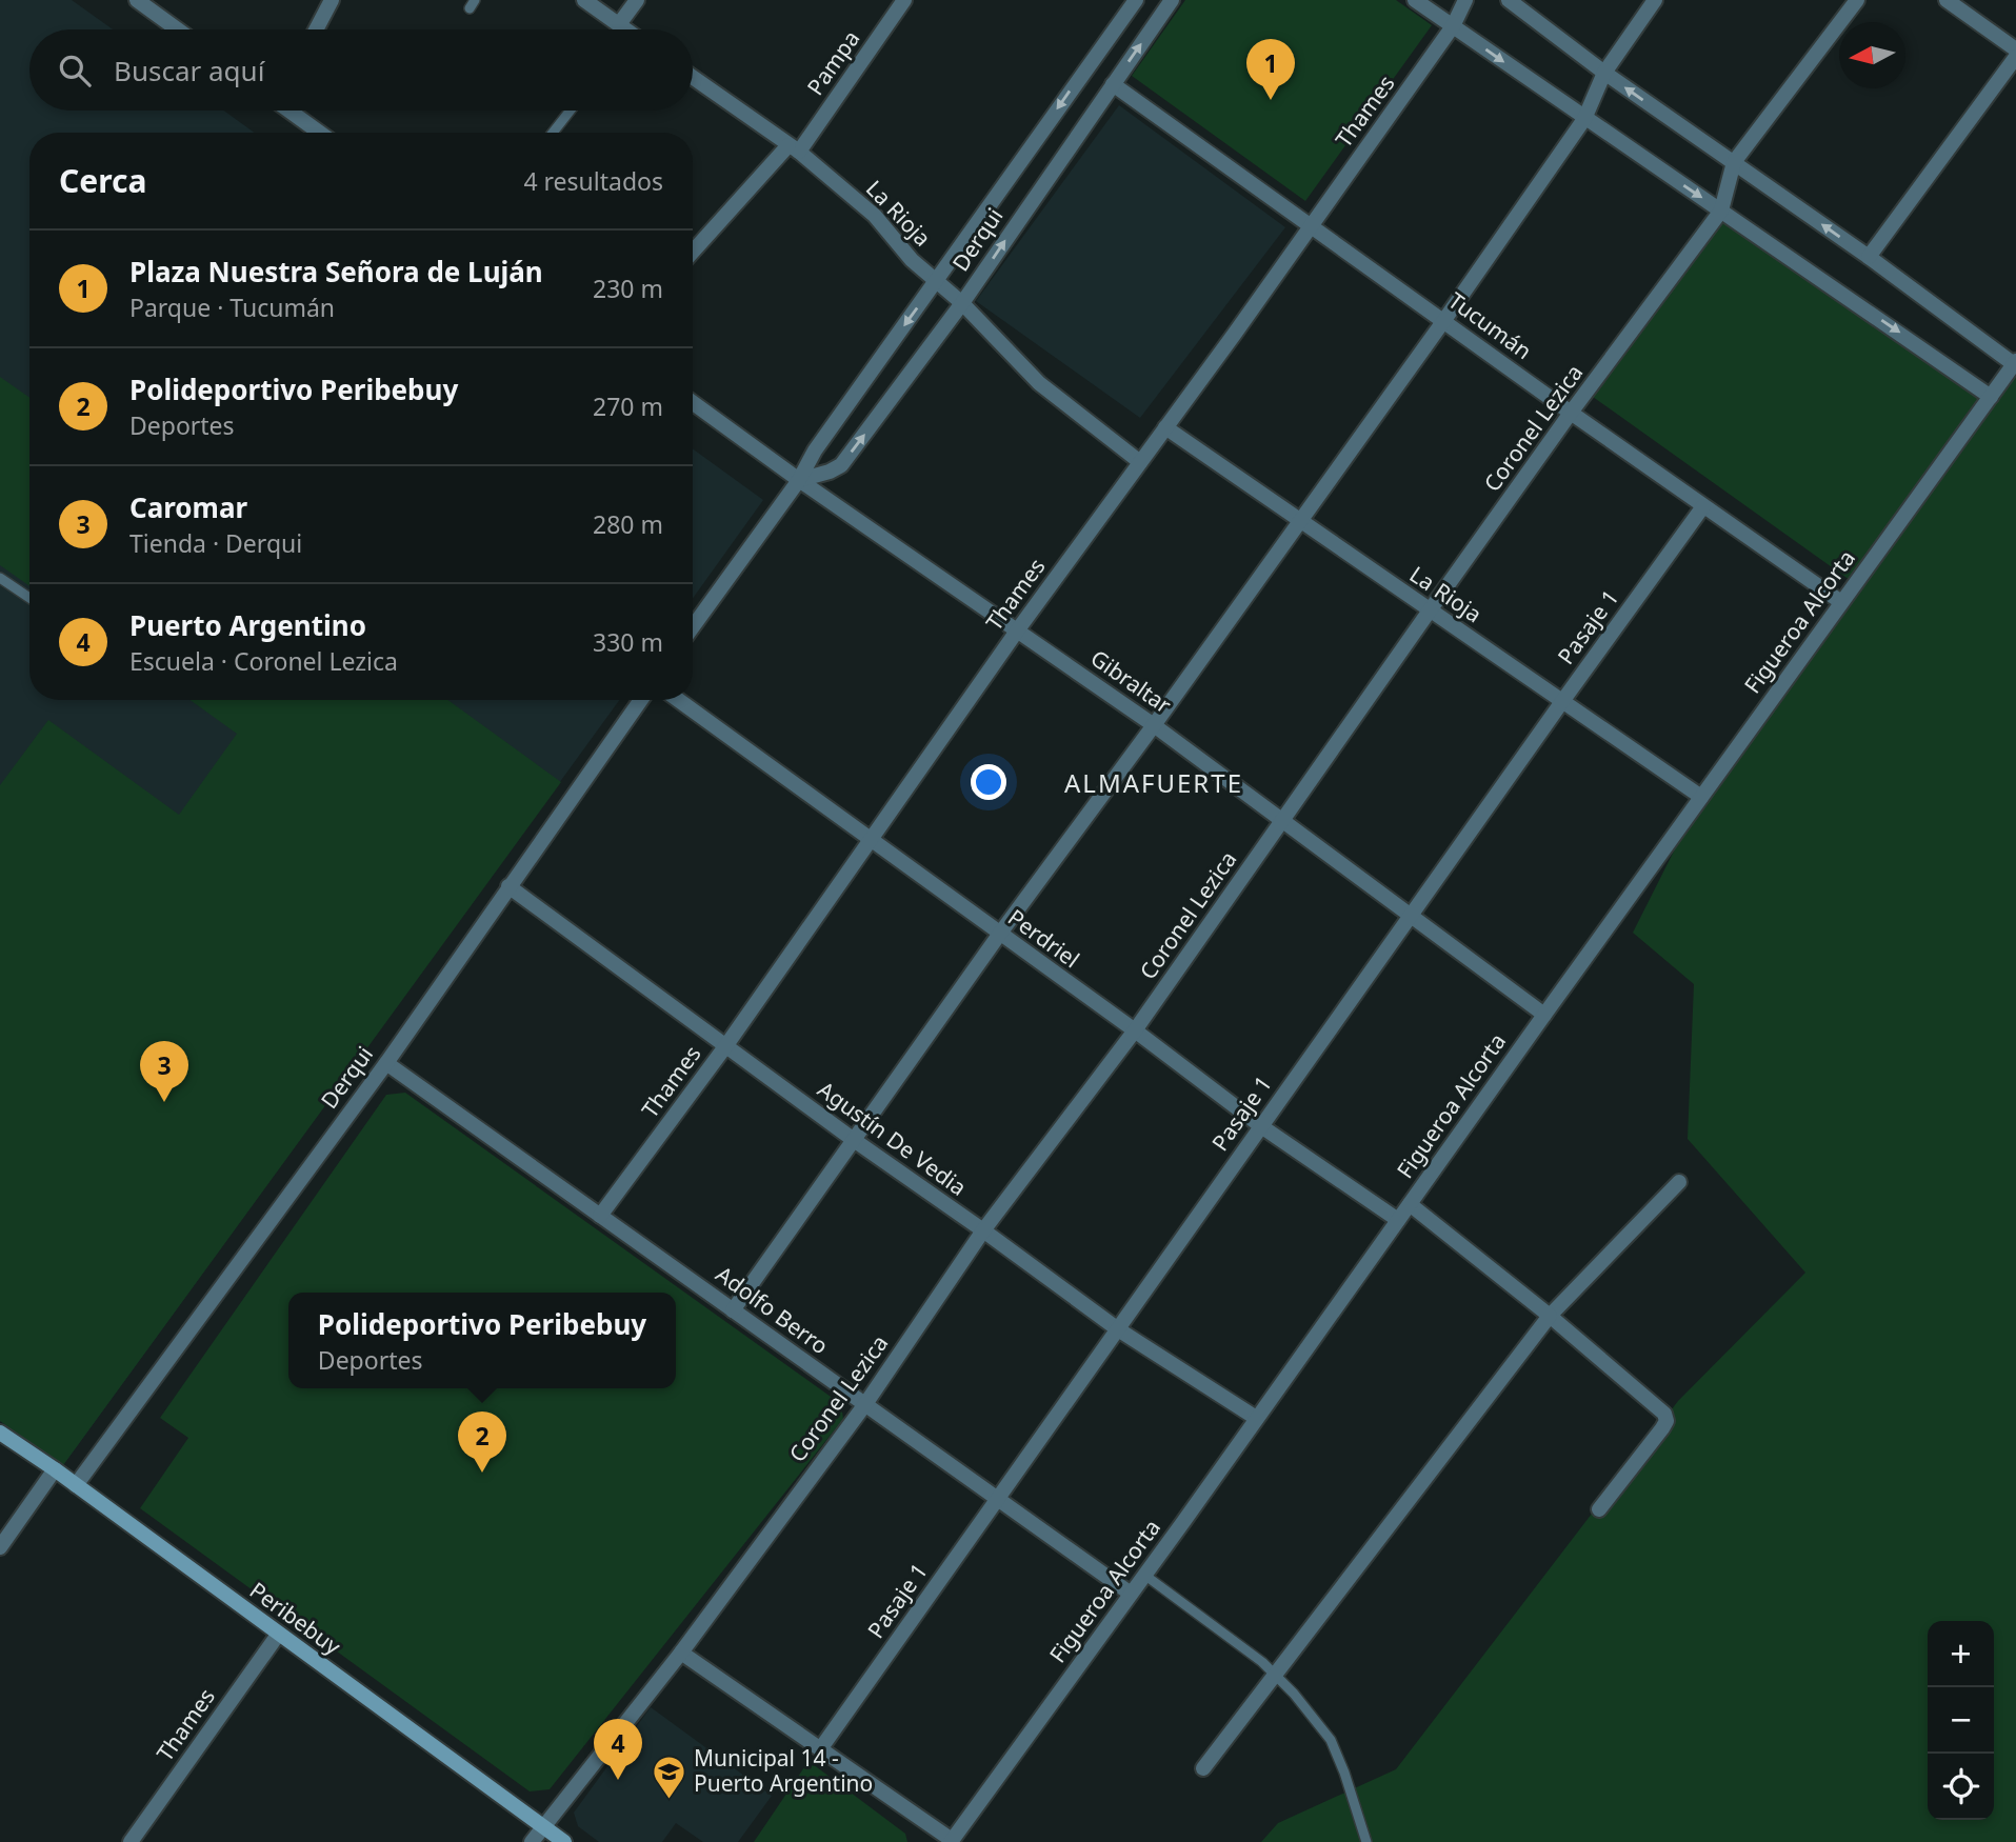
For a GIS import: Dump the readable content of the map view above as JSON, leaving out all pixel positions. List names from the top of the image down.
{
  "streets": {
    "street": [
      "Pampa",
      "Thames",
      "La Rioja",
      "Derqui",
      "Tucumán",
      "Coronel Lezica",
      "Figueroa Alcorta",
      "Pasaje 1",
      "Gibraltar",
      "Perdriel",
      "Agustín De Vedia",
      "Adolfo Berro",
      "Peribebuy"
    ]
  },
  "crossings": [
    ["Pampa", "La Rioja"],
    ["Thames", "La Rioja"],
    ["Thames", "Tucumán"],
    ["Thames", "Gibraltar"],
    ["Thames", "Perdriel"],
    ["Thames", "Agustín De Vedia"],
    ["Thames", "Adolfo Berro"],
    ["Thames", "Peribebuy"],
    ["La Rioja", "Derqui"],
    ["La Rioja", "Coronel Lezica"],
    ["La Rioja", "Figueroa Alcorta"],
    ["La Rioja", "Pasaje 1"],
    ["Derqui", "Tucumán"],
    ["Derqui", "Gibraltar"],
    ["Derqui", "Agustín De Vedia"],
    ["Derqui", "Adolfo Berro"],
    ["Derqui", "Peribebuy"],
    ["Tucumán", "Coronel Lezica"],
    ["Tucumán", "Figueroa Alcorta"],
    ["Tucumán", "Pasaje 1"],
    ["Coronel Lezica", "Gibraltar"],
    ["Coronel Lezica", "Perdriel"],
    ["Coronel Lezica", "Agustín De Vedia"],
    ["Coronel Lezica", "Adolfo Berro"],
    ["Coronel Lezica", "Peribebuy"],
    ["Figueroa Alcorta", "Gibraltar"],
    ["Figueroa Alcorta", "Perdriel"],
    ["Figueroa Alcorta", "Agustín De Vedia"],
    ["Figueroa Alcorta", "Adolfo Berro"],
    ["Pasaje 1", "Gibraltar"],
    ["Pasaje 1", "Perdriel"],
    ["Pasaje 1", "Agustín De Vedia"],
    ["Pasaje 1", "Adolfo Berro"]
  ],
  "districts": ["ALMAFUERTE"],
  "places": {
    "school or university": ["Municipal 14 - Puerto Argentino"]
  },
  "north": "left",
  "page": {
    "search": "Buscar aquí",
    "pins": [
      "1",
      "3",
      "2",
      "4"
    ],
    "heading": ["Cerca", "4 resultados"],
    "list": [
      {
        "mark": "1",
        "name": "Plaza Nuestra Señora de Luján",
        "note": "Parque · Tucumán",
        "value": "230 m"
      },
      {
        "mark": "2",
        "name": "Polideportivo Peribebuy",
        "note": "Deportes",
        "value": "270 m"
      },
      {
        "mark": "3",
        "name": "Caromar",
        "note": "Tienda · Derqui",
        "value": "280 m"
      },
      {
        "mark": "4",
        "name": "Puerto Argentino",
        "note": "Escuela · Coronel Lezica",
        "value": "330 m"
      }
    ],
    "popup": ["Polideportivo Peribebuy", "Deportes"],
    "map_buttons": ["+", "−"]
  }
}
